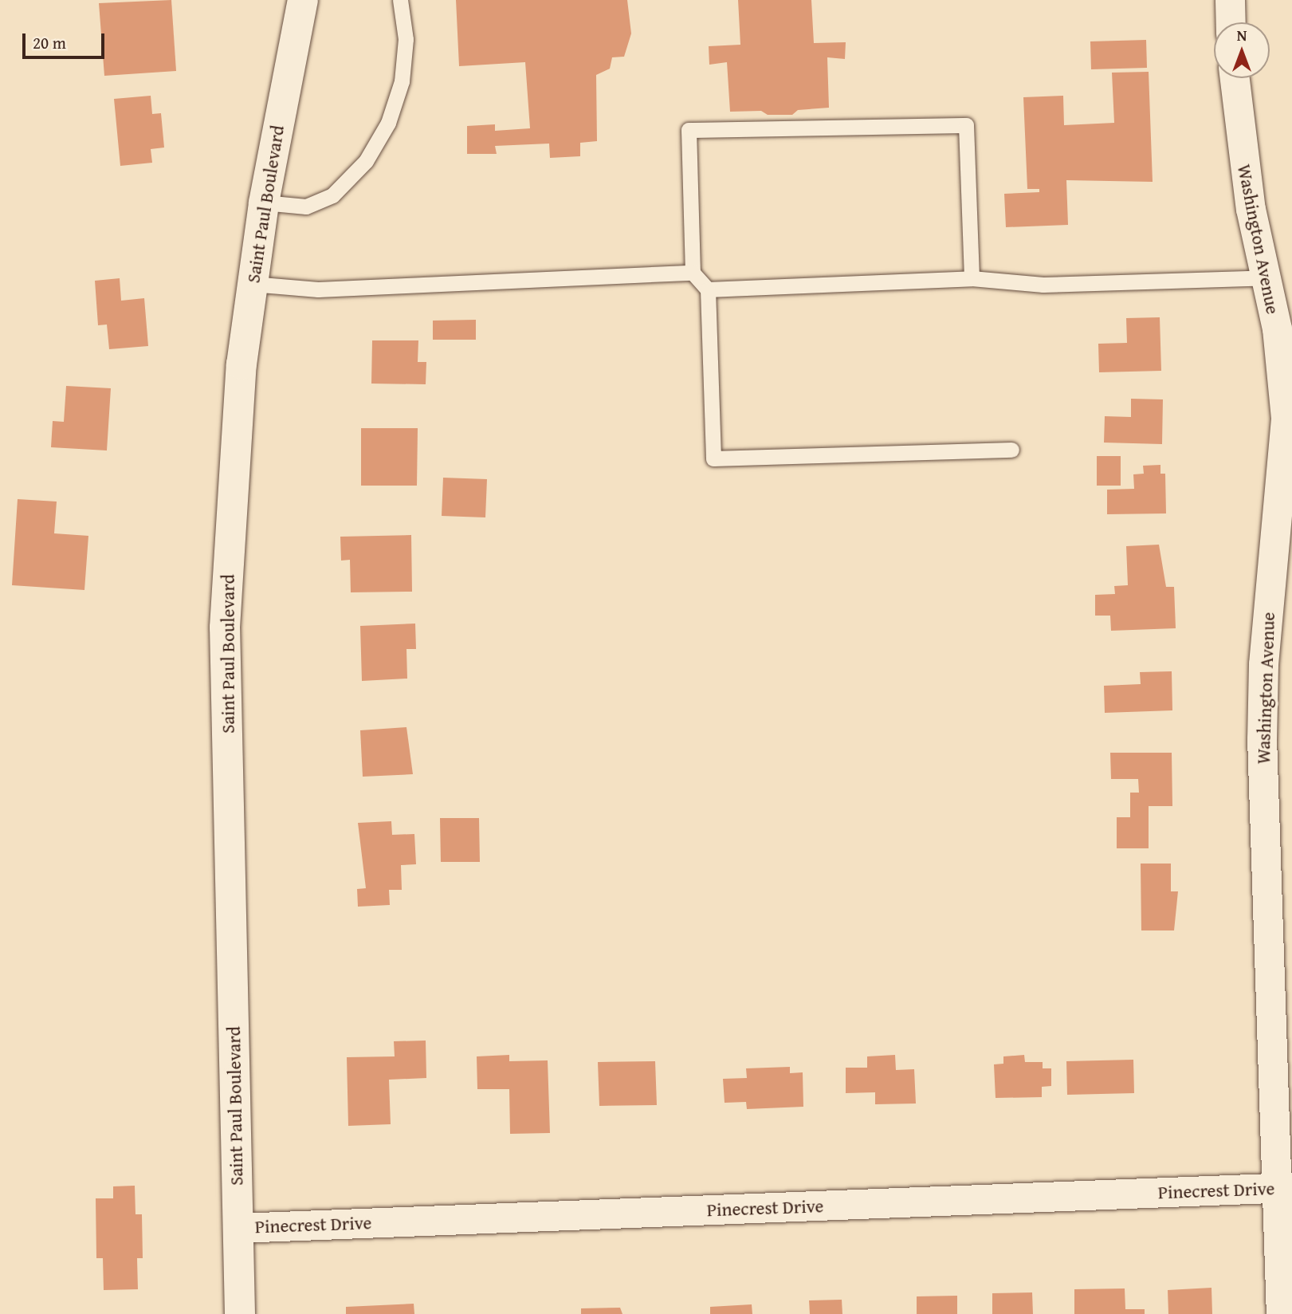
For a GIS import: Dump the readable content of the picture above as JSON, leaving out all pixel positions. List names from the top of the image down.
{
  "streets": {
    "street": ["Saint Paul Boulevard", "Washington Avenue", "Pinecrest Drive"]
  },
  "crossings": [
    ["Saint Paul Boulevard", "Pinecrest Drive"],
    ["Washington Avenue", "Pinecrest Drive"]
  ],
  "scale_bar": "20 m",
  "north": "top"
}
